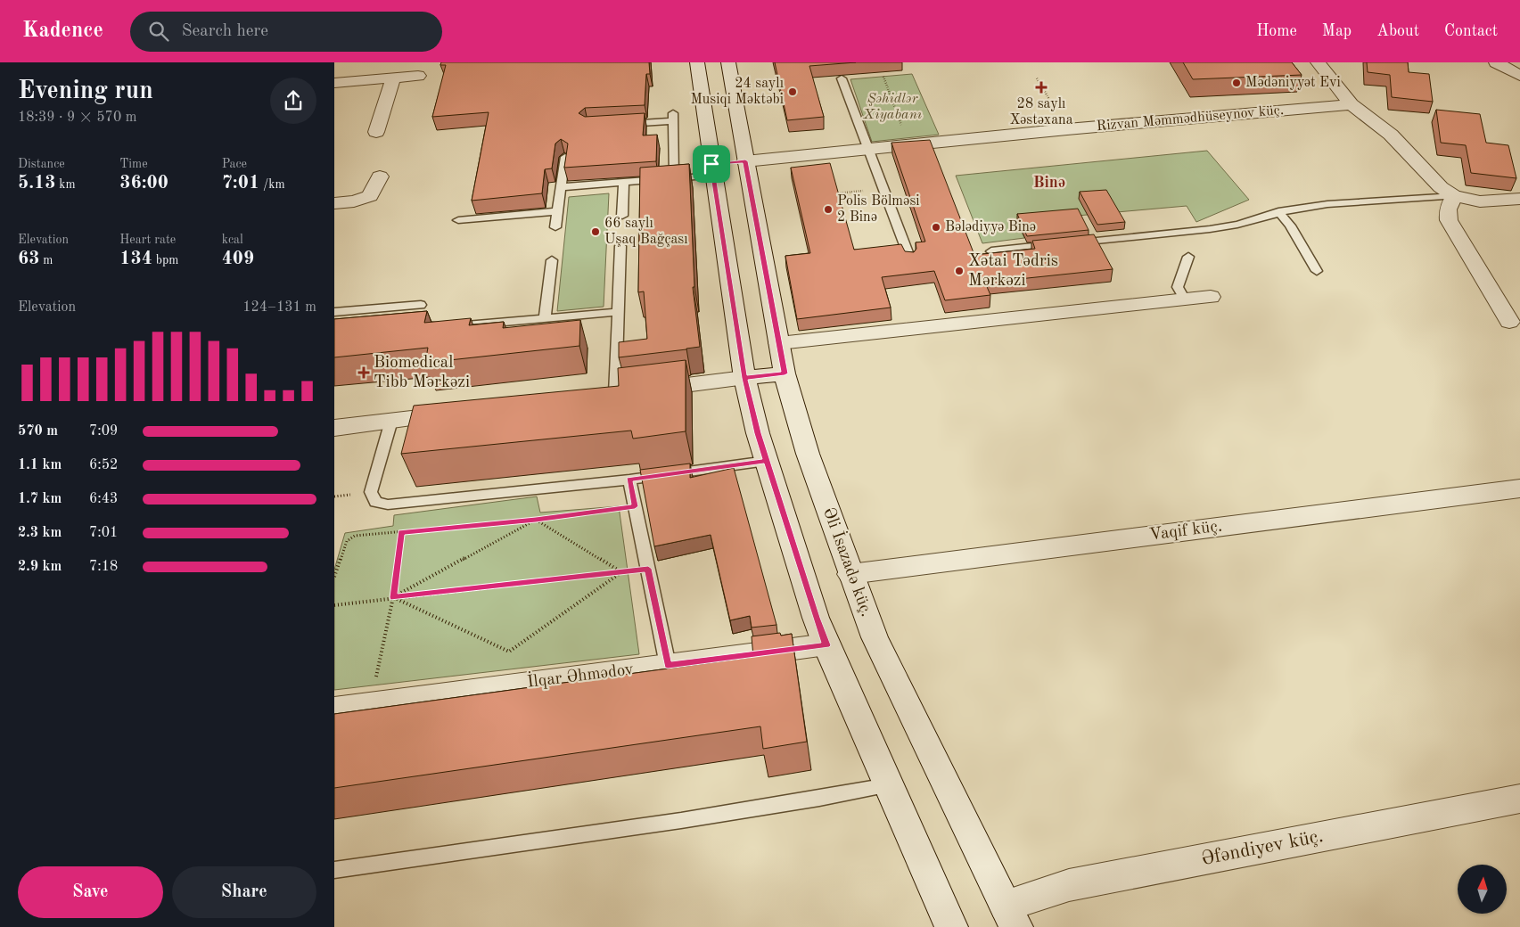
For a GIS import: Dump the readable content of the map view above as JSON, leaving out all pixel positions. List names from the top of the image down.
{
  "streets": {
    "street": [
      "Rizvan Məmmədhüseynov küç.",
      "Vaqif küç.",
      "Əli İsazadə küç.",
      "İlqar Əhmədov",
      "Əfəndiyev küç."
    ]
  },
  "crossings": [
    ["Rizvan Məmmədhüseynov küç.", "Əli İsazadə küç."],
    ["Vaqif küç.", "Əli İsazadə küç."],
    ["Əli İsazadə küç.", "Əfəndiyev küç."]
  ],
  "districts": ["Binə"],
  "parks": ["Şəhidlər Xiyabanı"],
  "places": {
    "other": [
      "Mədəniyyət Evi",
      "24 saylı Musiqi Məktəbi",
      "Polis Bölməsi 2 Binə",
      "Bələdiyyə Binə",
      "66 saylı Uşaq Bağçası",
      "Xətai Tədris Mərkəzi"
    ],
    "health": ["28 saylı Xəstəxana", "Biomedical Tibb Mərkəzi"]
  },
  "north": "top",
  "page": {
    "header": "Kadence",
    "search": "Search here",
    "nav": [
      "Home",
      "Map",
      "About",
      "Contact"
    ],
    "heading": ["Evening run", "18:39 · 9 × 570 m"],
    "stats": [
      ["Distance", "5.13 km"],
      ["Time", "36:00"],
      ["Pace", "7:01 /km"],
      ["Elevation", "63 m"],
      ["Heart rate", "134 bpm"],
      ["kcal", "409"]
    ],
    "chart": ["Elevation", "124–131 m"],
    "list": [
      {
        "name": "570 m",
        "note": "7:09"
      },
      {
        "name": "1.1 km",
        "note": "6:52"
      },
      {
        "name": "1.7 km",
        "note": "6:43"
      },
      {
        "name": "2.3 km",
        "note": "7:01"
      },
      {
        "name": "2.9 km",
        "note": "7:18"
      }
    ],
    "buttons": ["Save", "Share"]
  }
}
